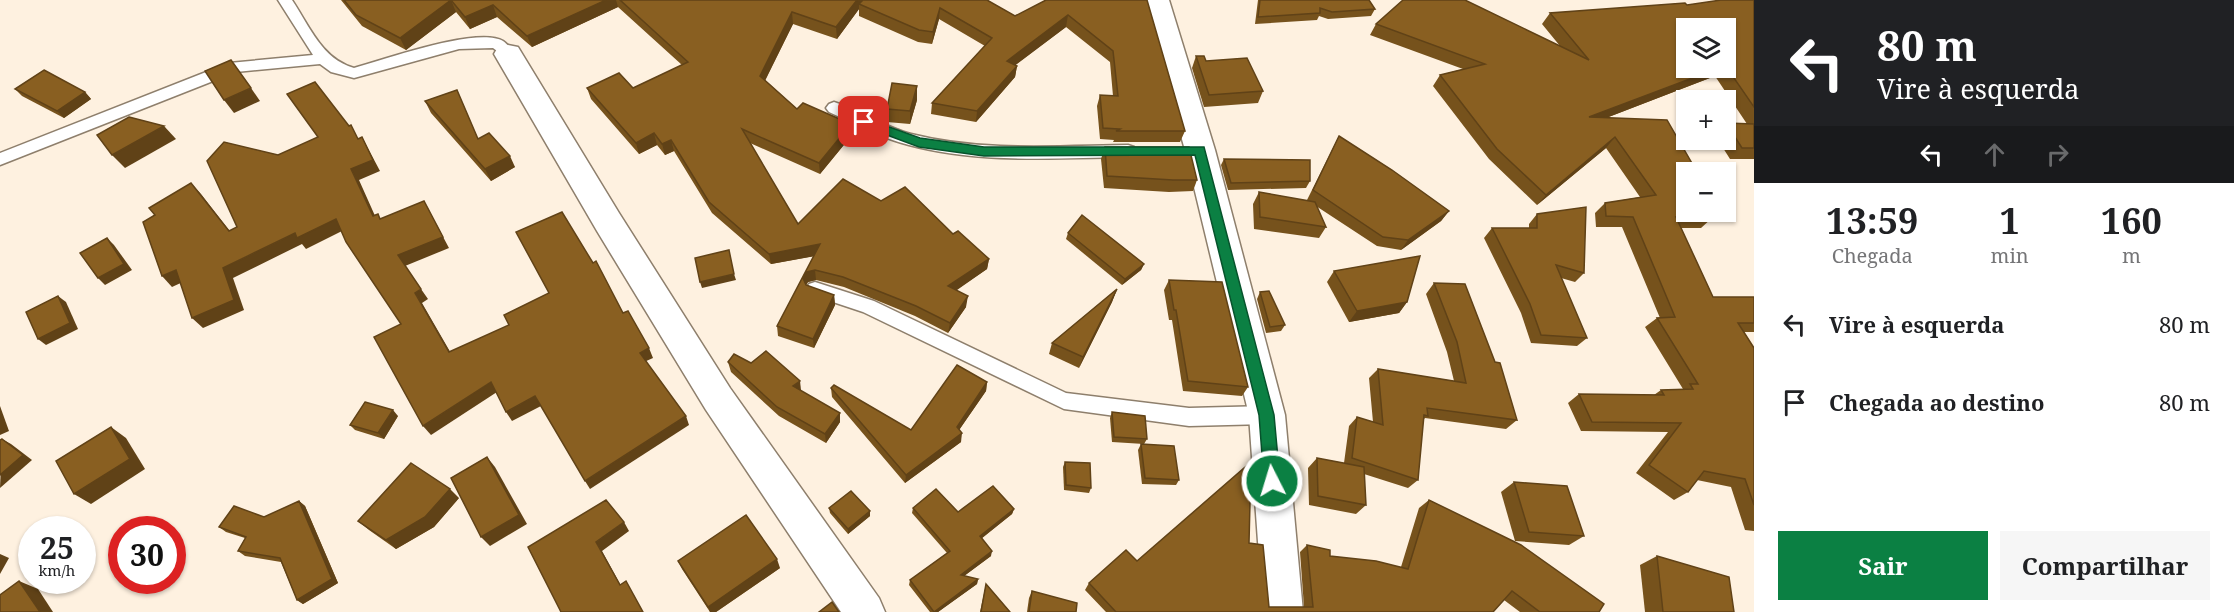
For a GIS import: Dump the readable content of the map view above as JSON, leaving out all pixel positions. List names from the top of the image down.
{
  "page": {
    "turn": ["80 m", "Vire à esquerda"],
    "map_buttons": ["+", "−"],
    "eta": [
      "13:59",
      "Chegada",
      "1",
      "min",
      "160",
      "m"
    ],
    "list": [
      {
        "name": "Vire à esquerda",
        "value": "80 m"
      },
      {
        "name": "Chegada ao destino",
        "value": "80 m"
      }
    ],
    "speed": "25 km/h",
    "limit": "30",
    "buttons": ["Sair", "Compartilhar"]
  }
}
